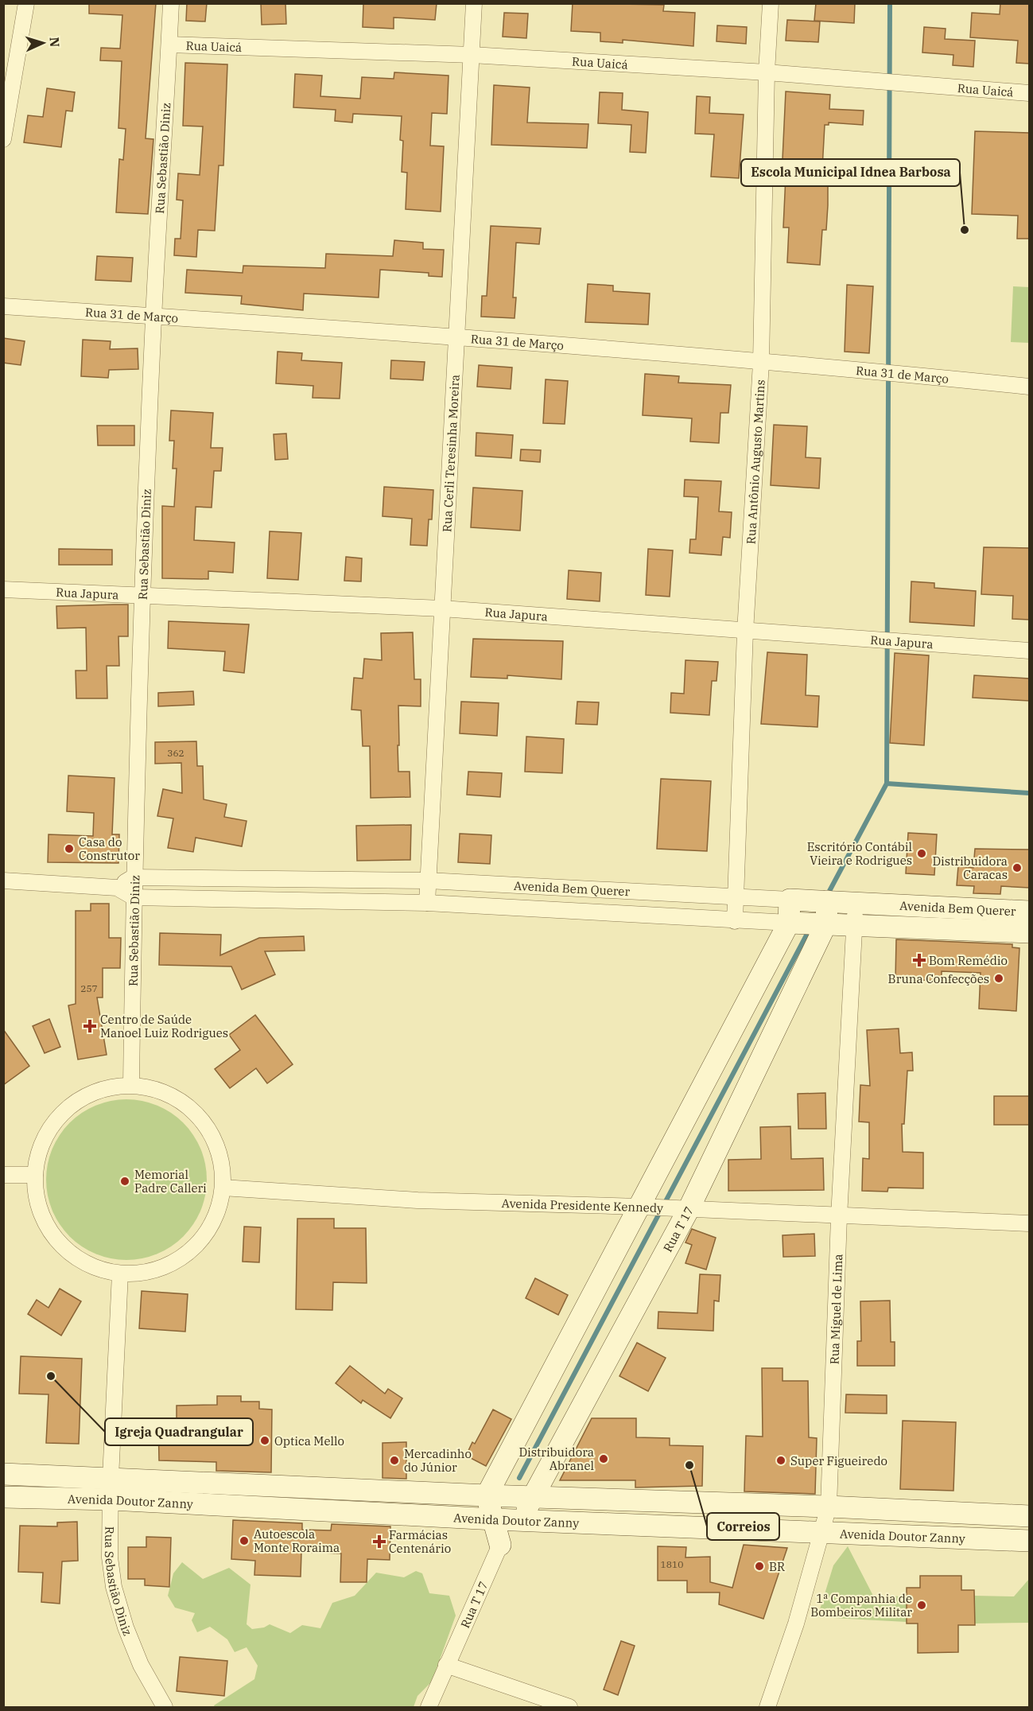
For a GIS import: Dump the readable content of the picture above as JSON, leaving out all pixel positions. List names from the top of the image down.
{
  "streets": {
    "street": [
      "Rua Uaicá",
      "Rua Sebastião Diniz",
      "Rua 31 de Março",
      "Rua Cerli Teresinha Moreira",
      "Rua Antônio Augusto Martins",
      "Rua Japura",
      "Avenida Bem Querer",
      "Avenida Presidente Kennedy",
      "Rua T 17",
      "Rua Miguel de Lima",
      "Avenida Doutor Zanny"
    ]
  },
  "crossings": [
    ["Rua Uaicá", "Rua Sebastião Diniz"],
    ["Rua Uaicá", "Rua Cerli Teresinha Moreira"],
    ["Rua Uaicá", "Rua Antônio Augusto Martins"],
    ["Rua Sebastião Diniz", "Rua 31 de Março"],
    ["Rua Sebastião Diniz", "Rua Japura"],
    ["Rua Sebastião Diniz", "Avenida Bem Querer"],
    ["Rua Sebastião Diniz", "Avenida Doutor Zanny"],
    ["Rua 31 de Março", "Rua Cerli Teresinha Moreira"],
    ["Rua 31 de Março", "Rua Antônio Augusto Martins"],
    ["Rua Cerli Teresinha Moreira", "Rua Japura"],
    ["Rua Cerli Teresinha Moreira", "Avenida Bem Querer"],
    ["Rua Antônio Augusto Martins", "Rua Japura"],
    ["Rua Antônio Augusto Martins", "Avenida Bem Querer"],
    ["Avenida Bem Querer", "Rua T 17"],
    ["Avenida Bem Querer", "Rua Miguel de Lima"],
    ["Avenida Presidente Kennedy", "Rua T 17"],
    ["Avenida Presidente Kennedy", "Rua Miguel de Lima"],
    ["Rua T 17", "Avenida Doutor Zanny"],
    ["Rua Miguel de Lima", "Avenida Doutor Zanny"]
  ],
  "places": {
    "other": [
      "Escola Municipal Idnea Barbosa",
      "Casa do Construtor",
      "Escritório Contábil Vieira e Rodrigues",
      "Distribuidora Caracas",
      "Bruna Confecções",
      "Memorial Padre Calleri",
      "Igreja Quadrangular",
      "Optica Mello",
      "Distribuidora Abranel",
      "Mercadinho do Júnior",
      "Super Figueiredo",
      "Correios",
      "Autoescola Monte Roraima",
      "BR",
      "1ª Companhia de Bombeiros Militar"
    ],
    "health": ["Bom Remédio", "Centro de Saúde Manoel Luiz Rodrigues", "Farmácias Centenário"]
  },
  "house_numbers": ["362", "257", "1810"],
  "north": "right"
}
